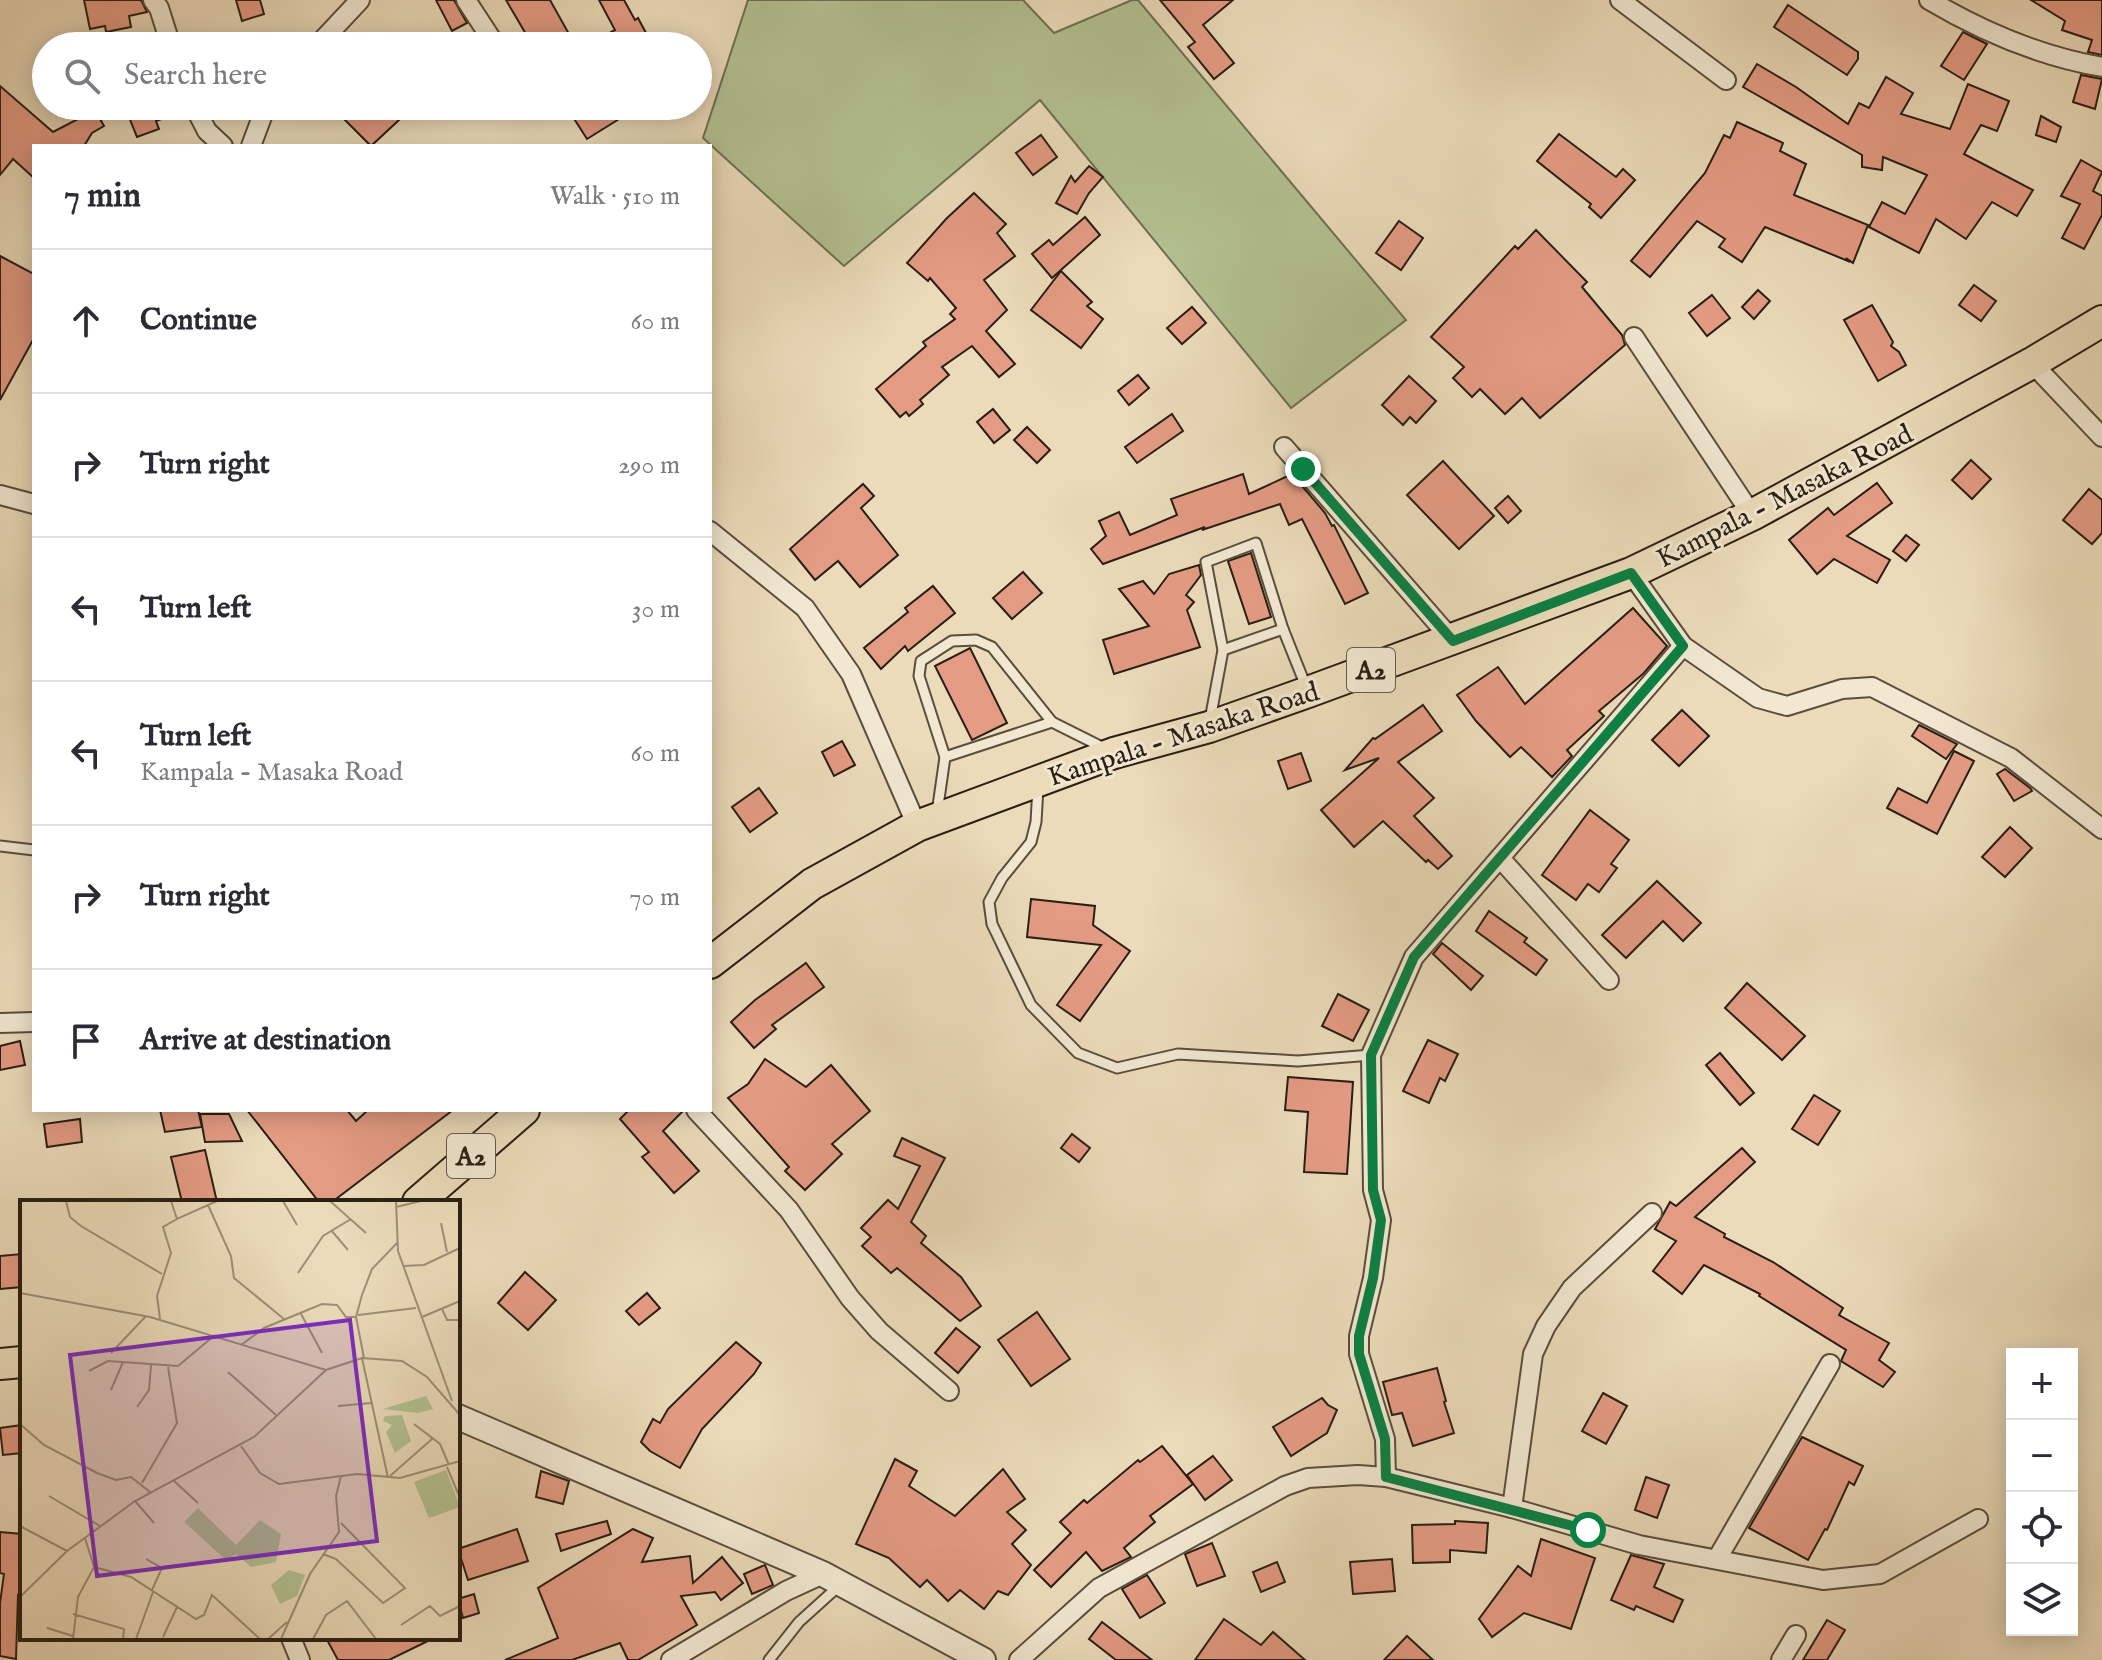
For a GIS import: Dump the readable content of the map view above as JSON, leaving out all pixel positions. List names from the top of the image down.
{
  "streets": {
    "main road": ["Kampala - Masaka Road", "A2"]
  },
  "page": {
    "search": "Search here",
    "heading": ["7 min", "Walk · 510 m"],
    "list": [
      ["Continue", "60 m"],
      ["Turn right", "290 m"],
      ["Turn left", "30 m"],
      ["Turn left", "Kampala - Masaka Road", "60 m"],
      ["Turn right", "70 m"],
      "Arrive at destination"
    ],
    "map_buttons": ["+", "−"]
  }
}
